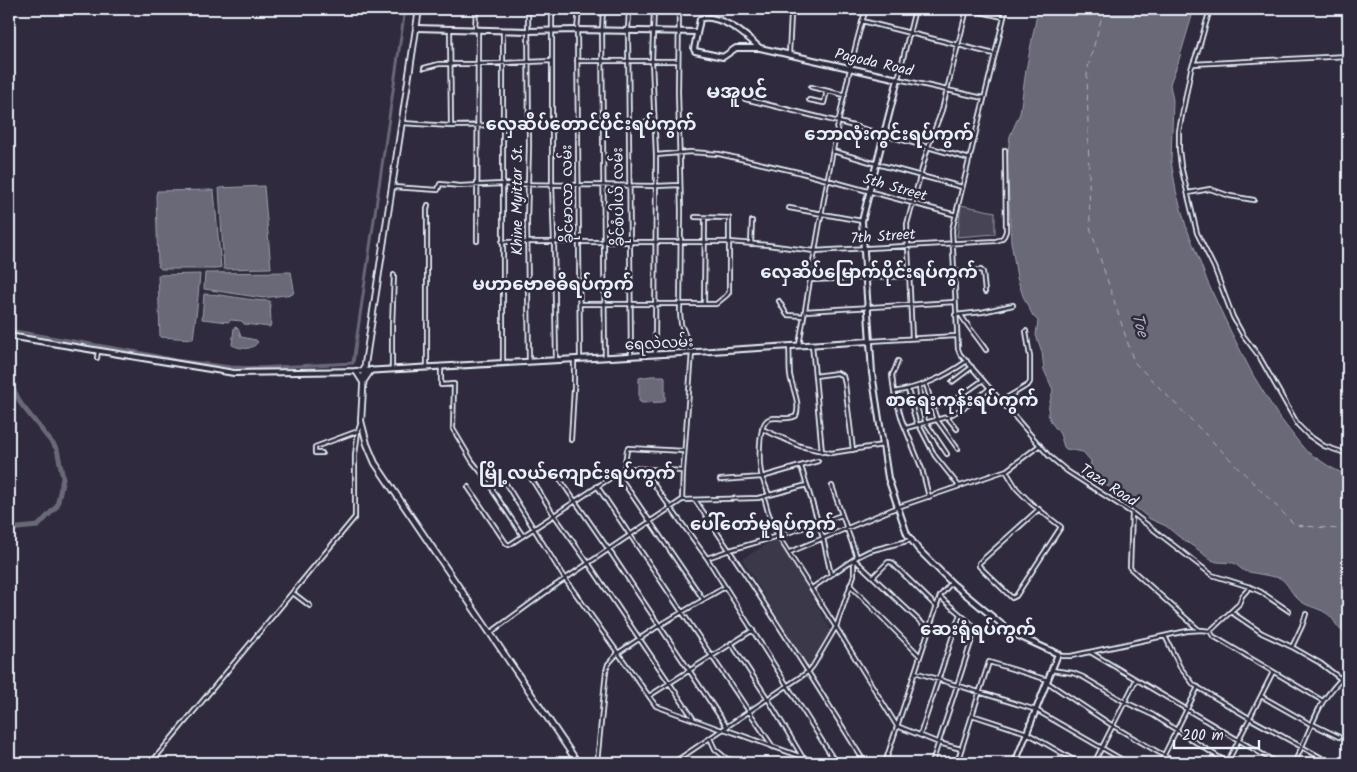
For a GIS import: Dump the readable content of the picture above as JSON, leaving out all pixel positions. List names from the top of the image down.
{
  "streets": {
    "main road": ["Pagoda Road", "ရေလဲလမ်း"],
    "street": [
      "5th Street",
      "ခိုင်မာလာ လမ်း",
      "ခိုင်စံပါယ် လမ်း",
      "Khine Myittar St.",
      "7th Street",
      "Taza Road"
    ]
  },
  "crossings": [
    ["Pagoda Road", "Taza Road"],
    ["5th Street", "Taza Road"],
    ["ခိုင်မာလာ လမ်း", "7th Street"],
    ["ခိုင်မာလာ လမ်း", "ရေလဲလမ်း"],
    ["ခိုင်စံပါယ် လမ်း", "7th Street"],
    ["ခိုင်စံပါယ် လမ်း", "ရေလဲလမ်း"],
    ["Khine Myittar St.", "7th Street"],
    ["Khine Myittar St.", "ရေလဲလမ်း"],
    ["7th Street", "Taza Road"],
    ["ရေလဲလမ်း", "Taza Road"]
  ],
  "districts": [
    "မအူပင်",
    "လှေဆိပ်တောင်ပိုင်းရပ်ကွက်",
    "ဘောလုံးကွင်းရပ်ကွက်",
    "လှေဆိပ်မြောက်ပိုင်းရပ်ကွက်",
    "မဟာဗောဓဓိရပ်ကွက်",
    "စာရေးကုန်းရပ်ကွက်",
    "မြို့လယ်ကျောင်းရပ်ကွက်",
    "ပေါ်တော်မူရပ်ကွက်",
    "ဆေးရုံရပ်ကွက်"
  ],
  "water": ["Toe"],
  "scale_bar": "200 m"
}
